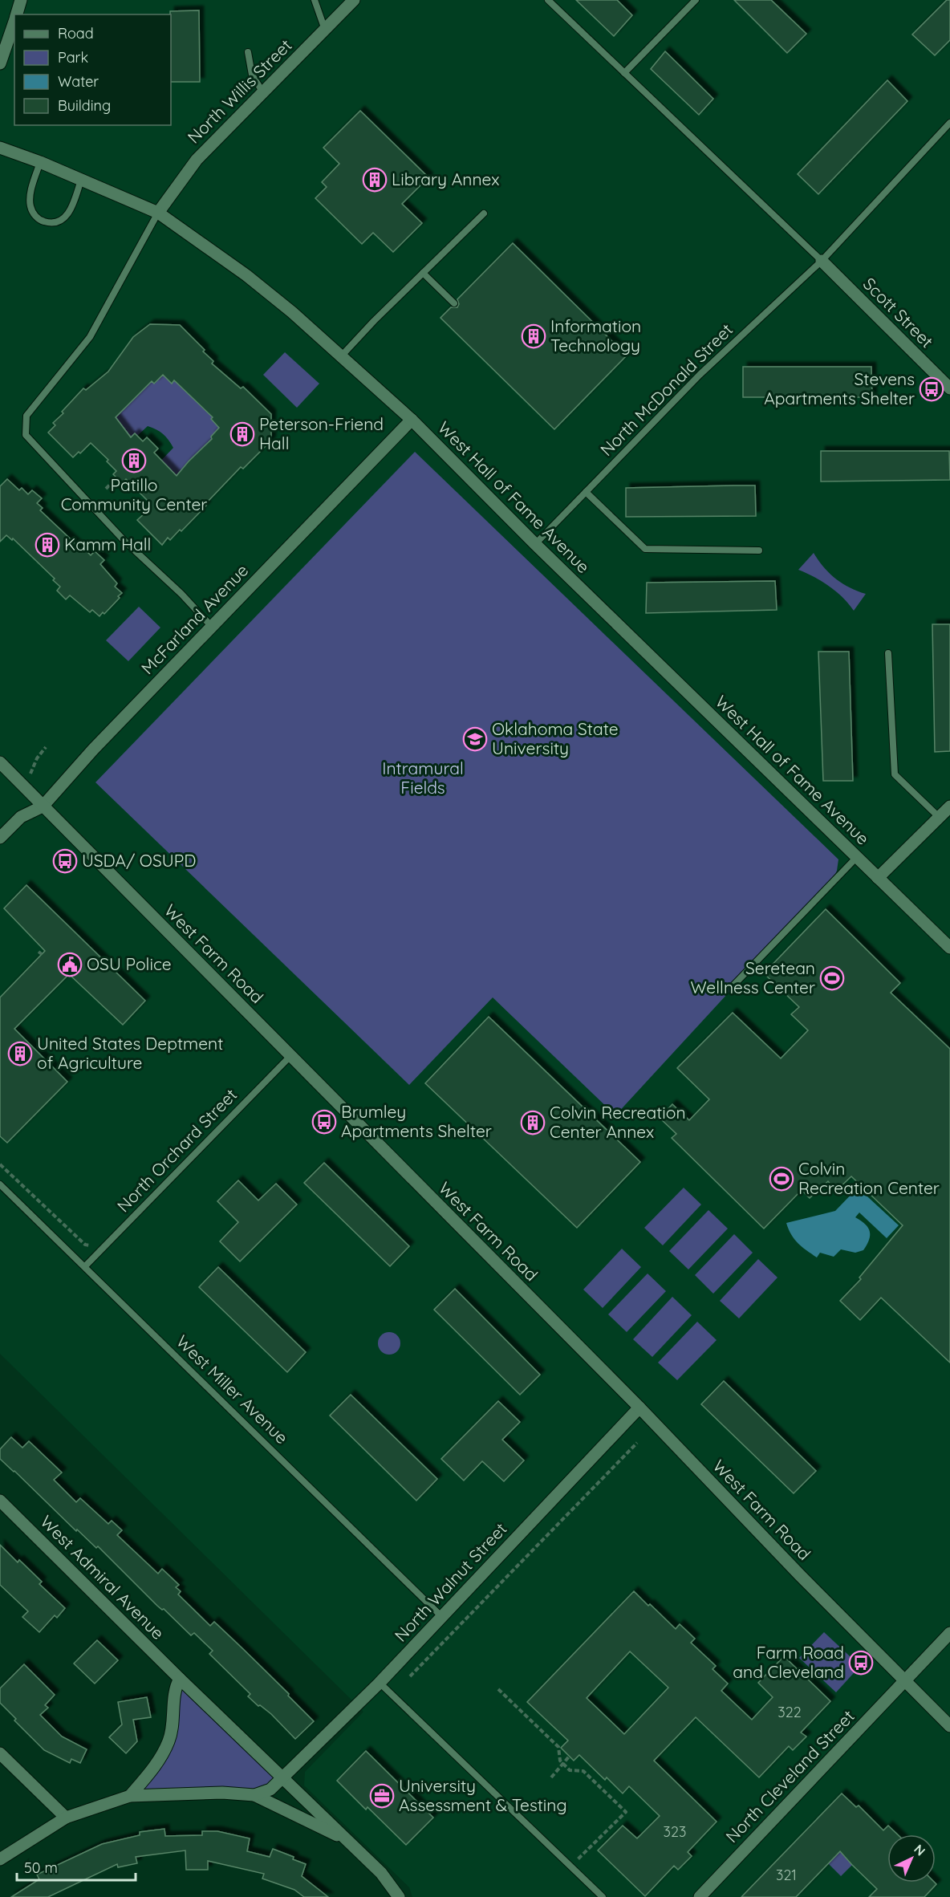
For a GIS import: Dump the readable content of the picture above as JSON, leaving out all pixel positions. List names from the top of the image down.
{
  "streets": {
    "street": [
      "North Willis Street",
      "Scott Street",
      "West Hall of Fame Avenue",
      "McFarland Avenue",
      "West Farm Road",
      "West Admiral Avenue",
      "North Walnut Street",
      "North Cleveland Street"
    ],
    "lane": ["North McDonald Street", "North Orchard Street", "West Miller Avenue"]
  },
  "crossings": [
    ["North Willis Street", "West Hall of Fame Avenue"],
    ["Scott Street", "North McDonald Street"],
    ["North McDonald Street", "West Hall of Fame Avenue"],
    ["West Hall of Fame Avenue", "McFarland Avenue"],
    ["McFarland Avenue", "West Farm Road"],
    ["West Farm Road", "North Orchard Street"],
    ["West Farm Road", "North Walnut Street"],
    ["West Farm Road", "North Cleveland Street"],
    ["North Orchard Street", "West Miller Avenue"],
    ["West Miller Avenue", "North Walnut Street"],
    ["West Admiral Avenue", "North Walnut Street"]
  ],
  "parks": ["Intramural Fields"],
  "places": {
    "building": [
      "Library Annex",
      "Information Technology",
      "Peterson-Friend Hall",
      "Patillo Community Center",
      "Kamm Hall",
      "United States Deptment of Agriculture",
      "Colvin Recreation Center Annex"
    ],
    "bus stop": [
      "Stevens Apartments Shelter",
      "USDA/ OSUPD",
      "Brumley Apartments Shelter",
      "Farm Road and Cleveland"
    ],
    "school or university": ["Oklahoma State University"],
    "public building": ["OSU Police"],
    "sports": ["Seretean Wellness Center", "Colvin Recreation Center"],
    "office": ["University Assessment & Testing"]
  },
  "house_numbers": ["322", "323", "321"],
  "legend": [
    "Road",
    "Park",
    "Water",
    "Building"
  ],
  "scale_bar": "50 m",
  "north": "top right"
}
